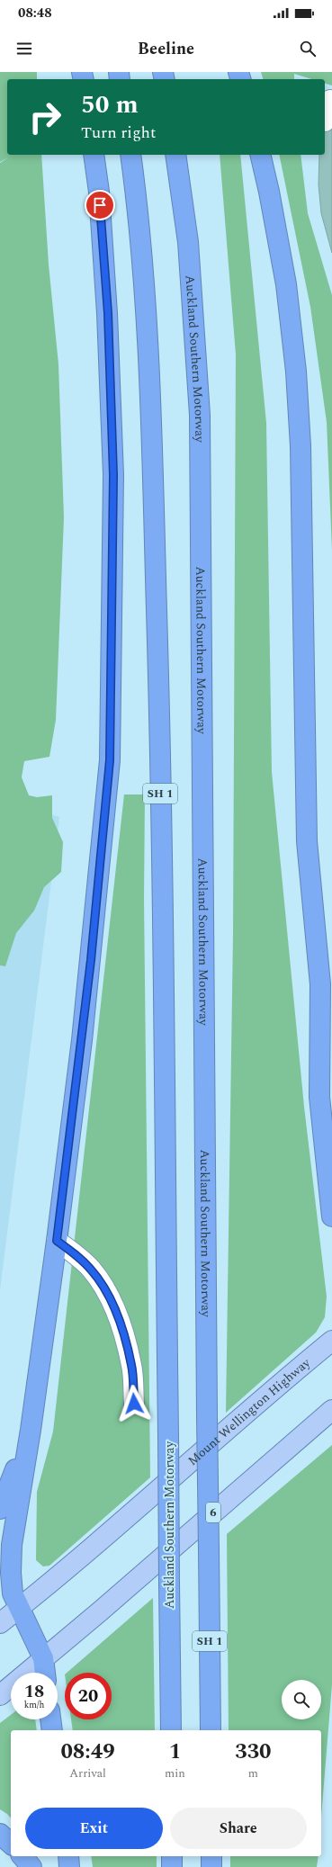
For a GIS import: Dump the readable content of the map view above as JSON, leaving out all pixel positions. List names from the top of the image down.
{
  "streets": {
    "highway": ["Auckland Southern Motorway", "SH 1"],
    "main road": ["Mount Wellington Highway", "6"]
  },
  "page": {
    "status": "08:48",
    "header": "Beeline",
    "turn": ["50 m", "Turn right"],
    "speed": "18 km/h",
    "limit": "20",
    "eta": [
      "08:49",
      "Arrival",
      "1",
      "min",
      "330",
      "m"
    ],
    "buttons": ["Exit", "Share"]
  }
}
